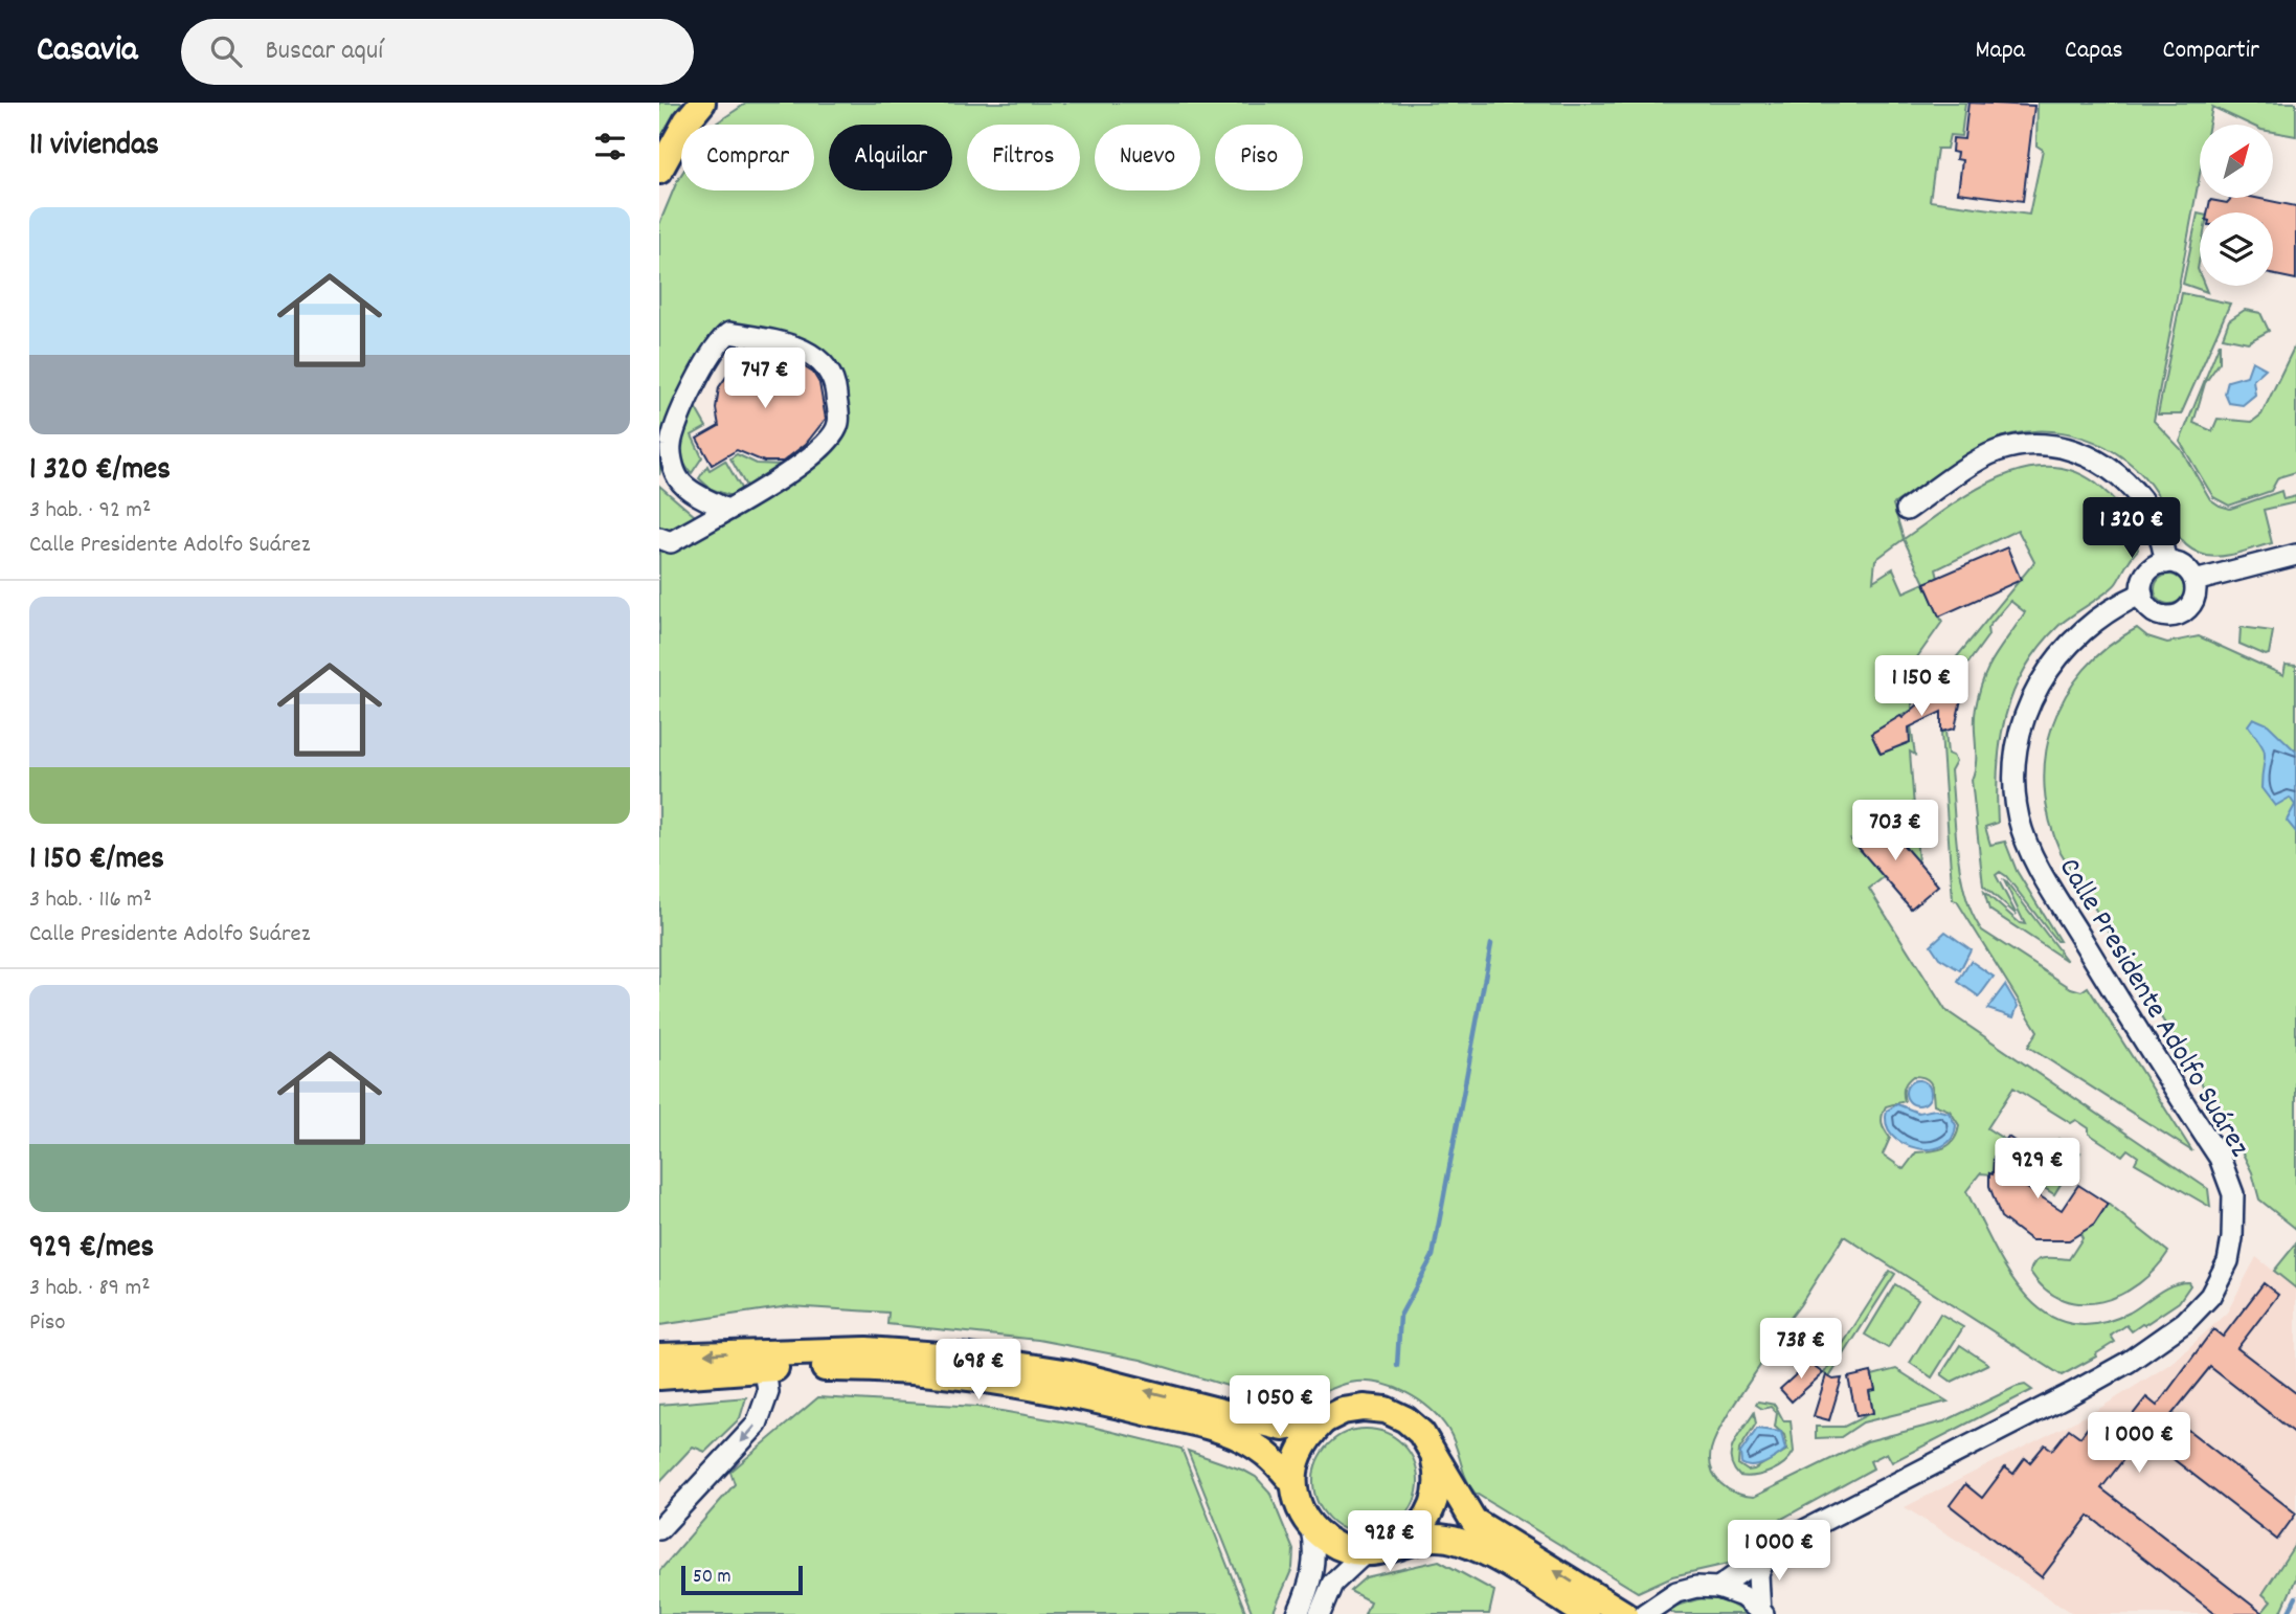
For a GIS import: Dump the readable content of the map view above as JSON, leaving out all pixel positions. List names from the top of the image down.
{
  "streets": {
    "street": ["Calle Presidente Adolfo Suárez"]
  },
  "scale_bar": "50 m",
  "north": "top right",
  "page": {
    "header": "Casavia",
    "search": "Buscar aquí",
    "nav": ["Mapa", "Capas", "Compartir"],
    "heading": "11 viviendas",
    "chip": [
      "Comprar",
      "Alquilar",
      "Filtros",
      "Nuevo",
      "Piso"
    ],
    "list": [
      {
        "name": "1 320 €/mes",
        "note": "3 hab. · 92 m² · Calle Presidente Adolfo Suárez"
      },
      {
        "name": "1 150 €/mes",
        "note": "3 hab. · 116 m² · Calle Presidente Adolfo Suárez"
      },
      {
        "name": "929 €/mes",
        "note": "3 hab. · 89 m² · Piso"
      }
    ],
    "price": [
      "747 €",
      "1 320 €",
      "1 150 €",
      "703 €",
      "929 €",
      "738 €",
      "698 €",
      "1 050 €",
      "1 000 €",
      "928 €",
      "1 000 €"
    ],
    "scale": "50 m"
  }
}
